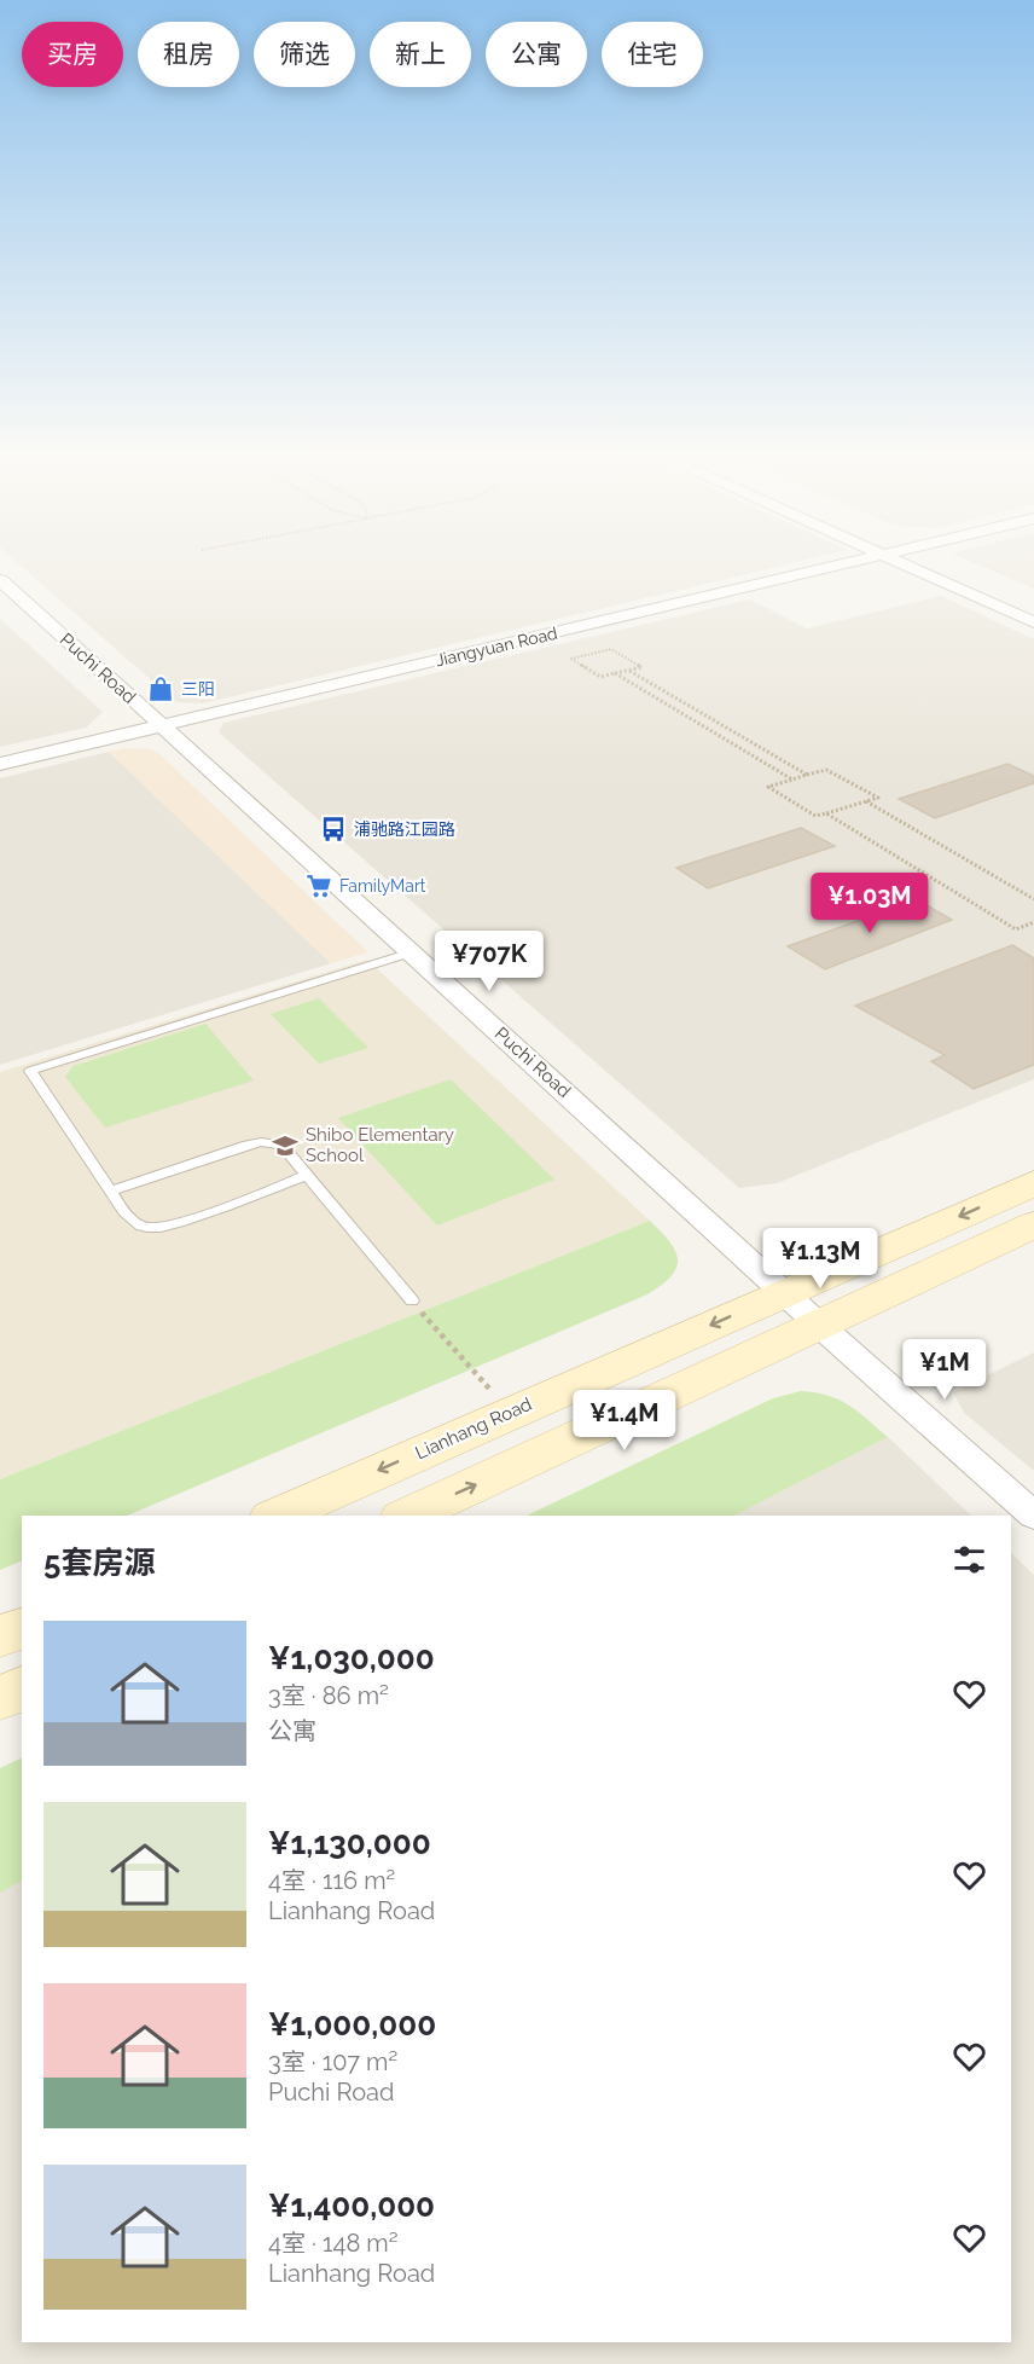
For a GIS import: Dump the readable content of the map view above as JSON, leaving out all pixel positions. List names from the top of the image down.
{
  "streets": {
    "street": ["Jiangyuan Road", "Puchi Road", "Lianhang Road"]
  },
  "crossings": [
    ["Jiangyuan Road", "Puchi Road"],
    ["Puchi Road", "Lianhang Road"]
  ],
  "places": {
    "shop": ["三阳"],
    "bus stop": ["浦驰路江园路"],
    "supermarket": ["FamilyMart"],
    "school or university": ["Shibo Elementary School"]
  },
  "page": {
    "chip": [
      "买房",
      "租房",
      "筛选",
      "新上",
      "公寓",
      "住宅"
    ],
    "price": [
      "¥1.03M",
      "¥707K",
      "¥1.13M",
      "¥1M",
      "¥1.4M"
    ],
    "heading": "5套房源",
    "list": [
      {
        "name": "¥1,030,000",
        "note": "3室 · 86 m² · 公寓"
      },
      {
        "name": "¥1,130,000",
        "note": "4室 · 116 m² · Lianhang Road"
      },
      {
        "name": "¥1,000,000",
        "note": "3室 · 107 m² · Puchi Road"
      },
      {
        "name": "¥1,400,000",
        "note": "4室 · 148 m² · Lianhang Road"
      }
    ]
  }
}
